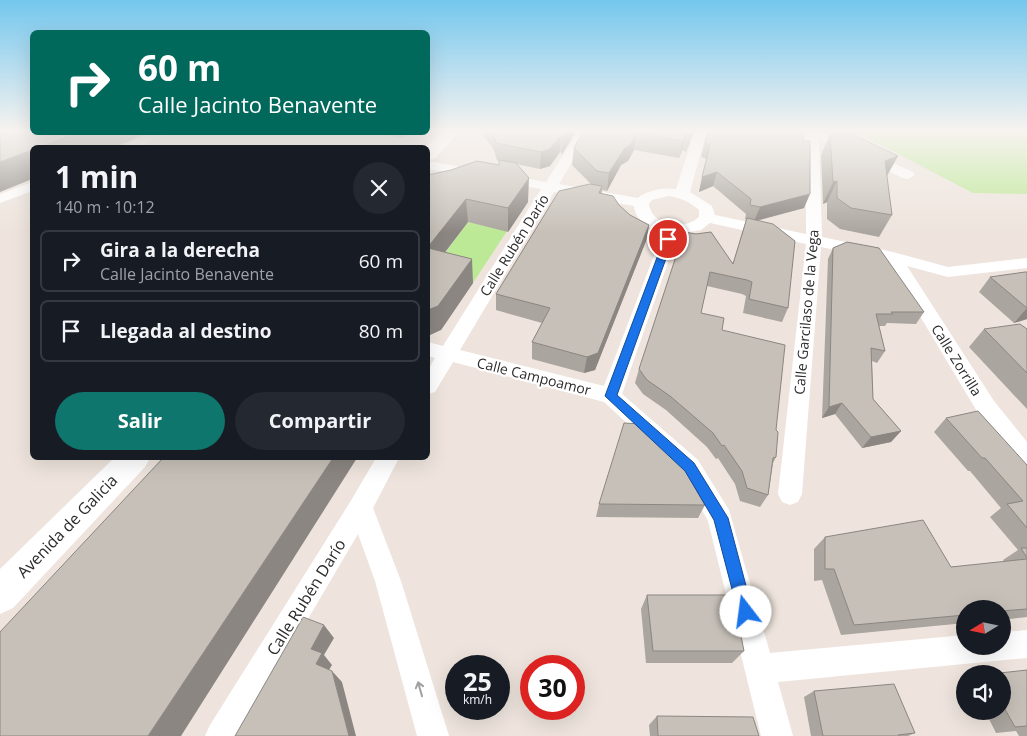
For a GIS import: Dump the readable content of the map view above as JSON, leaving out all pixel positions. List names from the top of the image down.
{
  "streets": {
    "main road": ["Avenida de Galicia"],
    "street": [
      "Calle Rubén Darío",
      "Calle Garcilaso de la Vega",
      "Calle Zorrilla",
      "Calle Campoamor"
    ]
  },
  "crossings": [
    ["Calle Rubén Darío", "Calle Campoamor"]
  ],
  "north": "left",
  "page": {
    "turn": ["60 m", "Calle Jacinto Benavente"],
    "heading": ["1 min", "140 m · 10:12"],
    "list": [
      {
        "name": "Gira a la derecha",
        "note": "Calle Jacinto Benavente",
        "value": "60 m"
      },
      {
        "name": "Llegada al destino",
        "value": "80 m"
      }
    ],
    "buttons": ["Salir", "Compartir"],
    "speed": "25 km/h",
    "limit": "30"
  }
}
